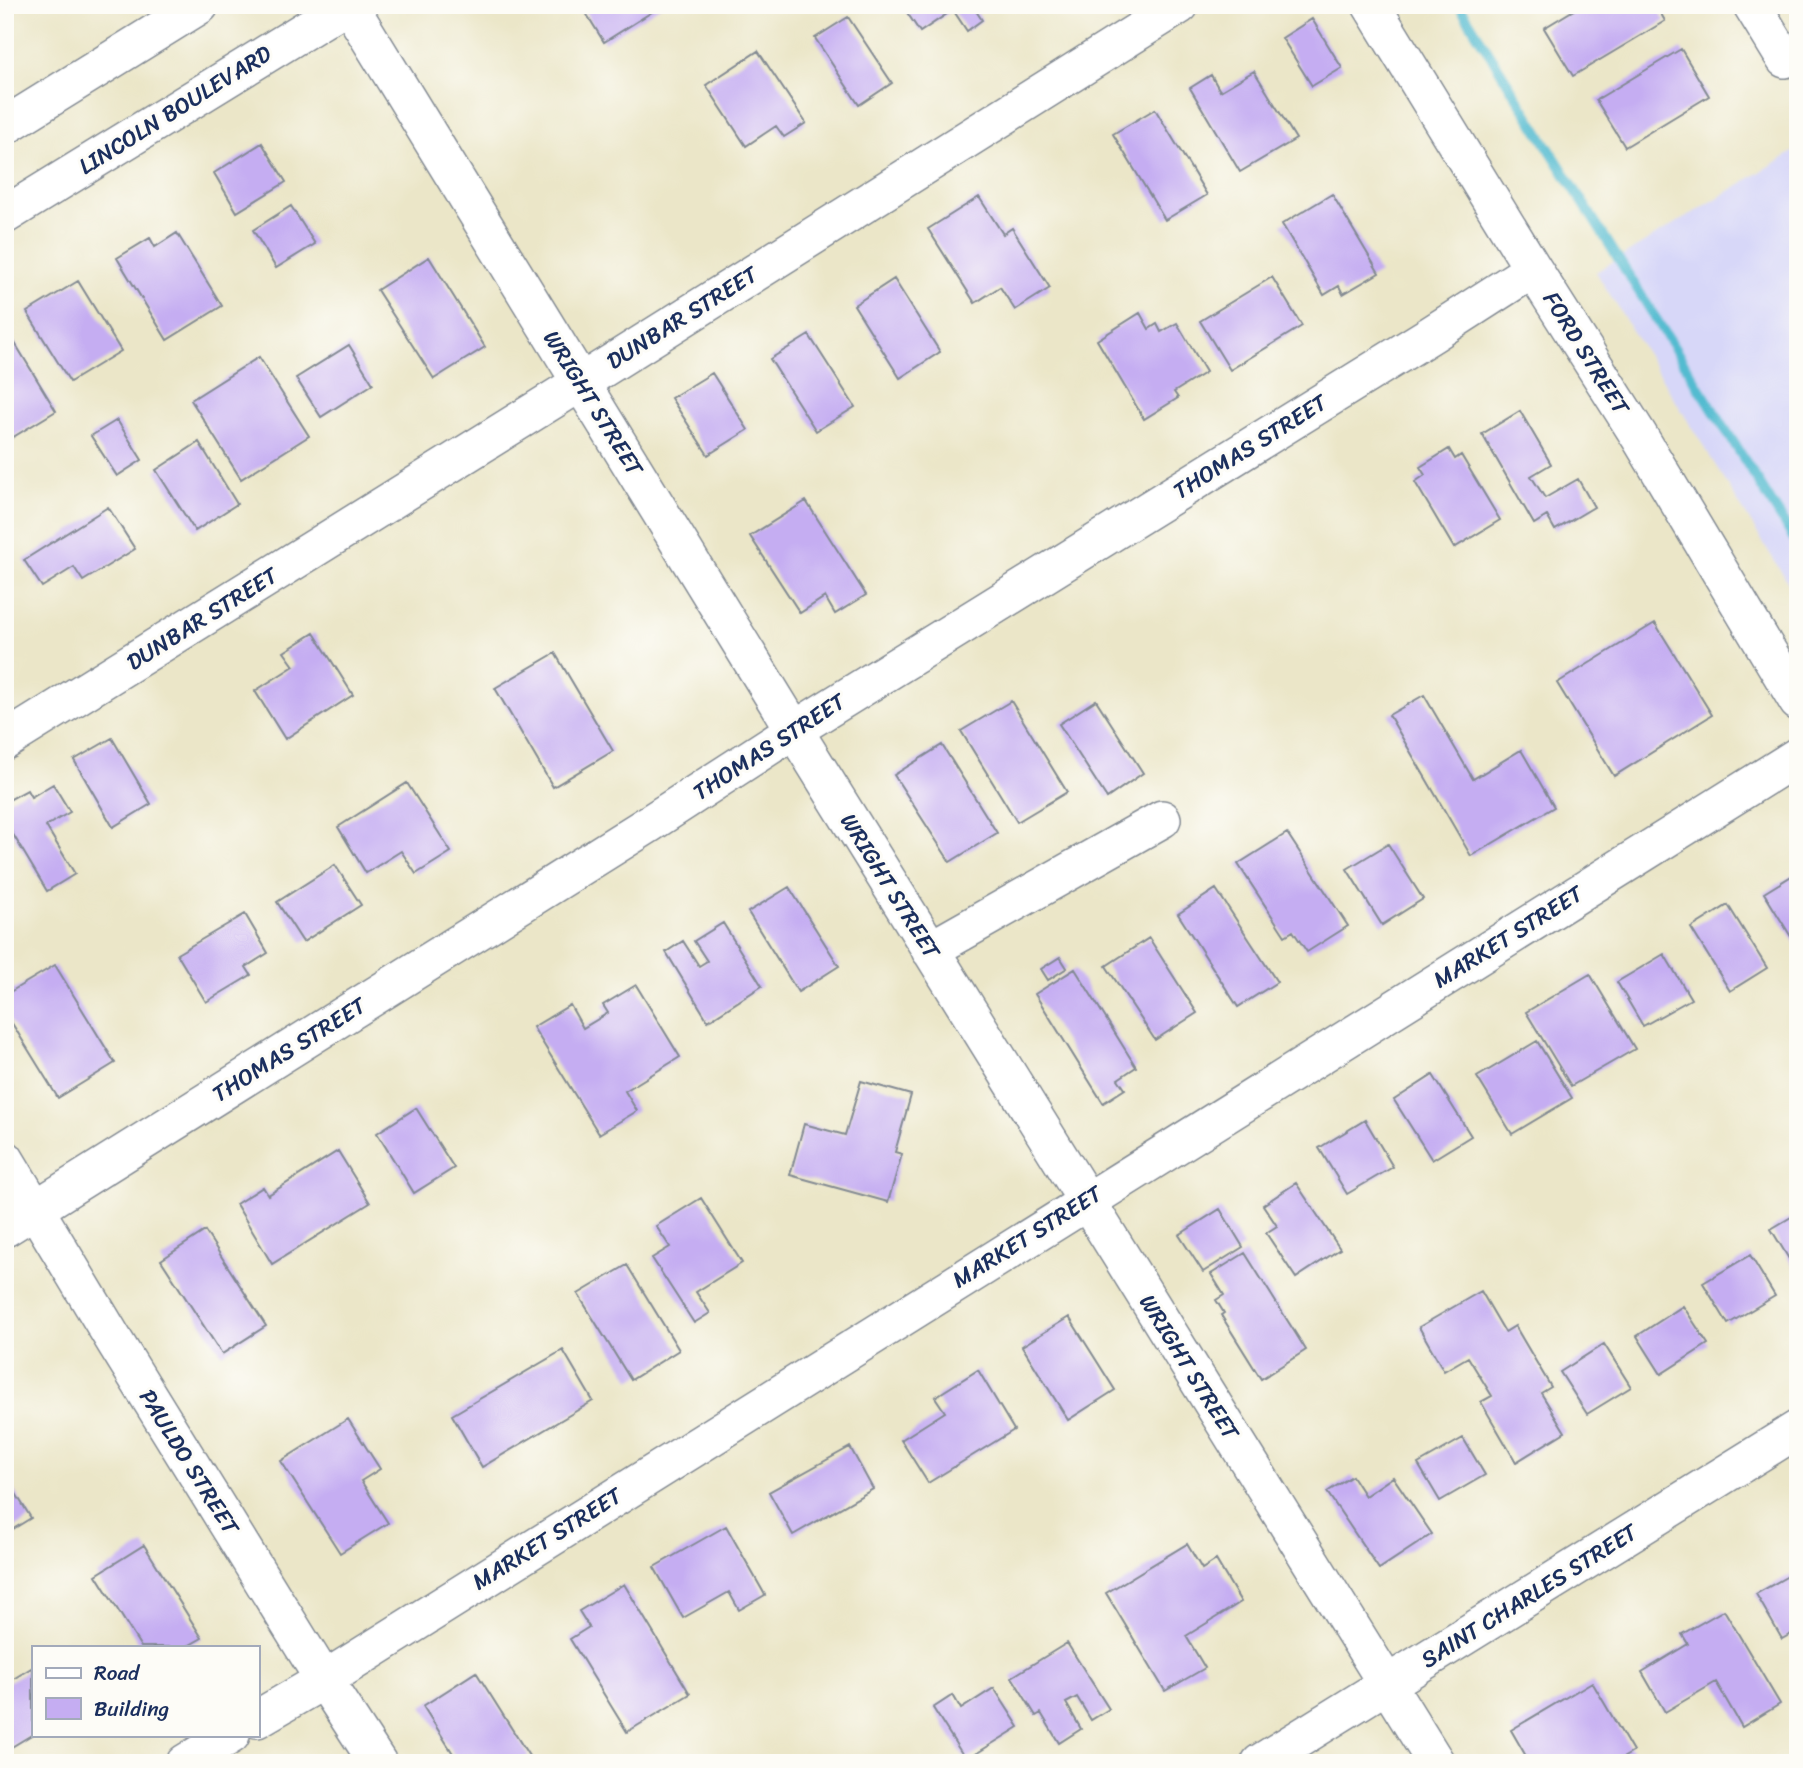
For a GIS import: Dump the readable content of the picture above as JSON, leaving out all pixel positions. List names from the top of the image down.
{
  "streets": {
    "street": [
      "LINCOLN BOULEVARD",
      "DUNBAR STREET",
      "FORD STREET",
      "WRIGHT STREET",
      "THOMAS STREET",
      "MARKET STREET",
      "PAULDO STREET",
      "SAINT CHARLES STREET"
    ]
  },
  "crossings": [
    ["LINCOLN BOULEVARD", "WRIGHT STREET"],
    ["DUNBAR STREET", "WRIGHT STREET"],
    ["FORD STREET", "THOMAS STREET"],
    ["WRIGHT STREET", "THOMAS STREET"],
    ["WRIGHT STREET", "MARKET STREET"],
    ["WRIGHT STREET", "SAINT CHARLES STREET"],
    ["THOMAS STREET", "PAULDO STREET"],
    ["MARKET STREET", "PAULDO STREET"]
  ],
  "legend": ["Road", "Building"]
}
